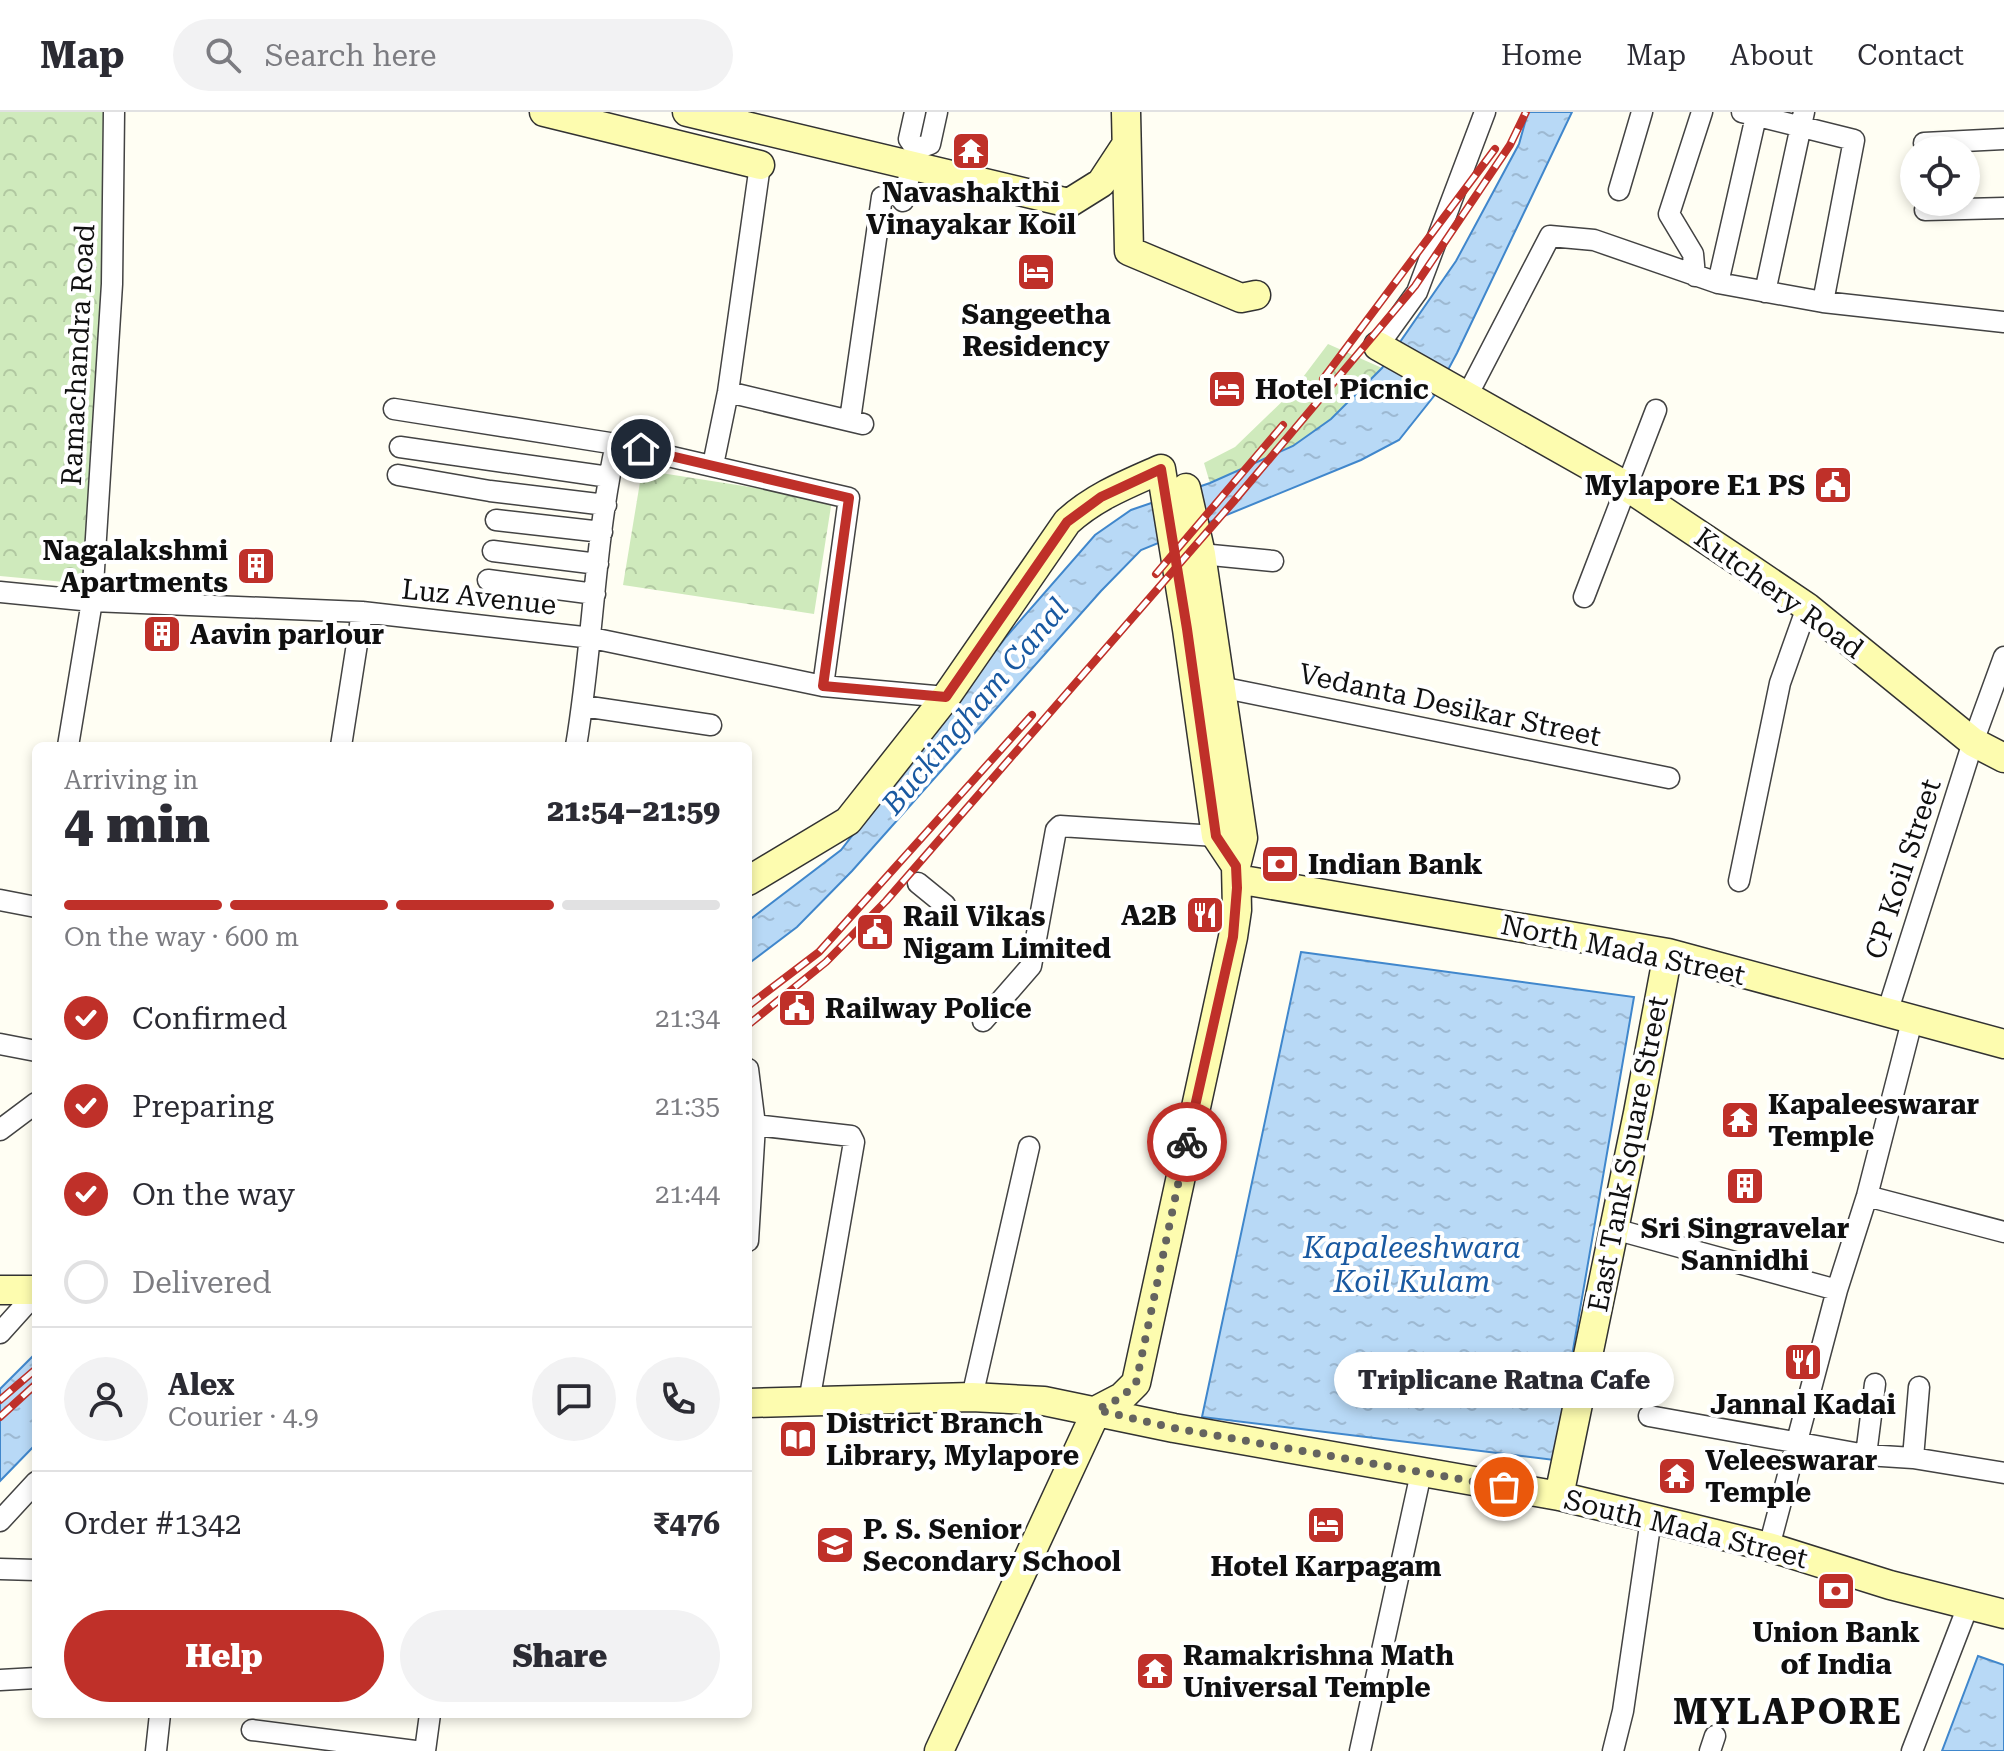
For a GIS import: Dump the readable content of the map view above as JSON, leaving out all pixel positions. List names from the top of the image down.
{
  "streets": {
    "main road": [
      "Kutchery Road",
      "North Mada Street",
      "East Tank Square Street",
      "South Mada Street"
    ],
    "street": [
      "Ramachandra Road",
      "Luz Avenue",
      "Vedanta Desikar Street",
      "CP Koil Street"
    ]
  },
  "crossings": [
    ["Ramachandra Road", "Luz Avenue"],
    ["Kutchery Road", "CP Koil Street"],
    ["CP Koil Street", "North Mada Street"],
    ["CP Koil Street", "South Mada Street"],
    ["North Mada Street", "East Tank Square Street"],
    ["East Tank Square Street", "South Mada Street"]
  ],
  "districts": ["MYLAPORE"],
  "water": ["Buckingham Canal", "Kapaleeshwara Koil Kulam"],
  "places": {
    "temple": [
      "Navashakthi Vinayakar Koil",
      "Kapaleeswarar Temple",
      "Veleeswarar Temple",
      "Ramakrishna Math Universal Temple"
    ],
    "hotel": ["Sangeetha Residency", "Hotel Picnic", "Hotel Karpagam"],
    "public building": ["Mylapore E1 PS", "Rail Vikas Nigam Limited", "Railway Police"],
    "building": ["Nagalakshmi Apartments", "Aavin parlour", "Sri Singravelar Sannidhi"],
    "bank": ["Indian Bank", "Union Bank of India"],
    "restaurant": ["A2B", "Jannal Kadai"],
    "library": ["District Branch Library, Mylapore"],
    "other": ["Triplicane Ratna Cafe"],
    "school or university": ["P. S. Senior Secondary School"]
  },
  "page": {
    "header": "Map",
    "search": "Search here",
    "nav": [
      "Home",
      "Map",
      "About",
      "Contact"
    ],
    "heading": ["4 min", "Arriving in", "21:54–21:59"],
    "panel": [
      "Alex",
      "Courier · 4.9",
      "Order #1342",
      "₹476"
    ],
    "bar": "On the way · 600 m",
    "list": [
      ["Confirmed", "21:34"],
      ["Preparing", "21:35"],
      ["On the way", "21:44"],
      "Delivered"
    ],
    "bubble": "Triplicane Ratna Cafe",
    "buttons": ["Help", "Share"]
  }
}
